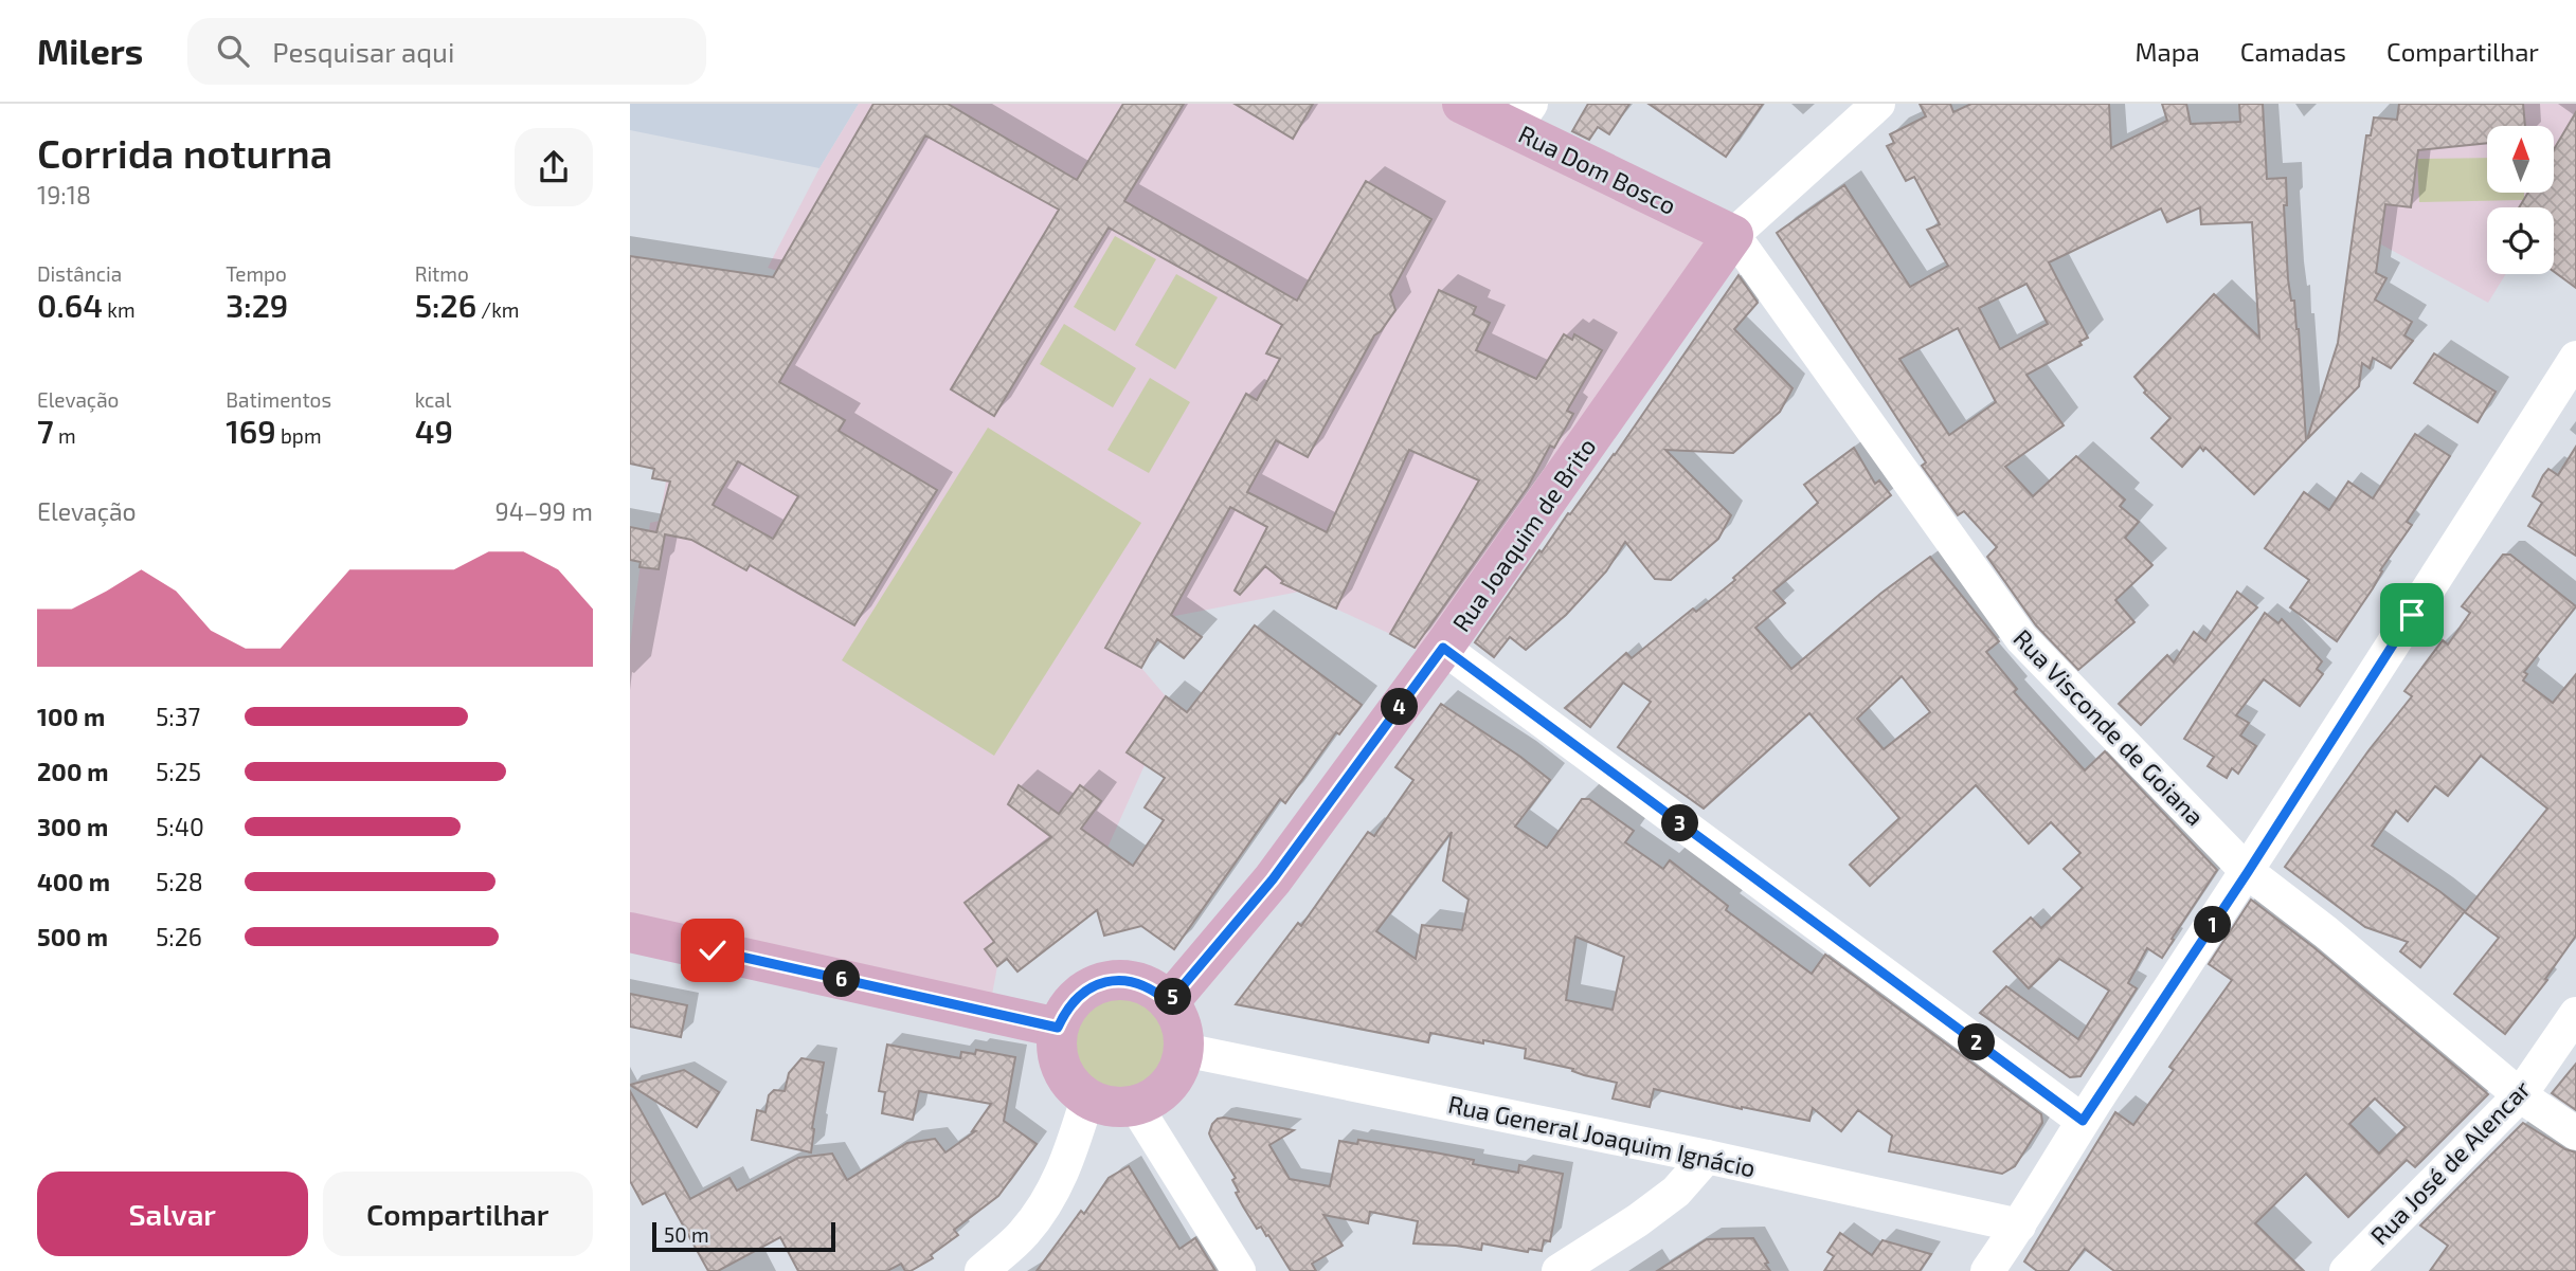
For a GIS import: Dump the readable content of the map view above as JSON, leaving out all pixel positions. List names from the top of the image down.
{
  "streets": {
    "main road": ["Rua Dom Bosco", "Rua Joaquim de Brito"],
    "street": ["Rua Visconde de Goiana", "Rua General Joaquim Ignácio", "Rua José de Alencar"]
  },
  "crossings": [
    ["Rua Dom Bosco", "Rua Joaquim de Brito"],
    ["Rua Dom Bosco", "Rua Visconde de Goiana"],
    ["Rua Joaquim de Brito", "Rua Visconde de Goiana"],
    ["Rua Joaquim de Brito", "Rua General Joaquim Ignácio"],
    ["Rua Visconde de Goiana", "Rua José de Alencar"]
  ],
  "scale_bar": "50 m",
  "north": "top",
  "page": {
    "header": "Milers",
    "search": "Pesquisar aqui",
    "nav": ["Mapa", "Camadas", "Compartilhar"],
    "heading": ["Corrida noturna", "19:18"],
    "stats": [
      ["Distância", "0.64 km"],
      ["Tempo", "3:29"],
      ["Ritmo", "5:26 /km"],
      ["Elevação", "7 m"],
      ["Batimentos", "169 bpm"],
      ["kcal", "49"]
    ],
    "chart": ["Elevação", "94–99 m"],
    "pins": [
      "4",
      "3",
      "1",
      "6",
      "5",
      "2"
    ],
    "list": [
      {
        "name": "100 m",
        "note": "5:37"
      },
      {
        "name": "200 m",
        "note": "5:25"
      },
      {
        "name": "300 m",
        "note": "5:40"
      },
      {
        "name": "400 m",
        "note": "5:28"
      },
      {
        "name": "500 m",
        "note": "5:26"
      }
    ],
    "buttons": ["Salvar", "Compartilhar"],
    "scale": "50 m"
  }
}
